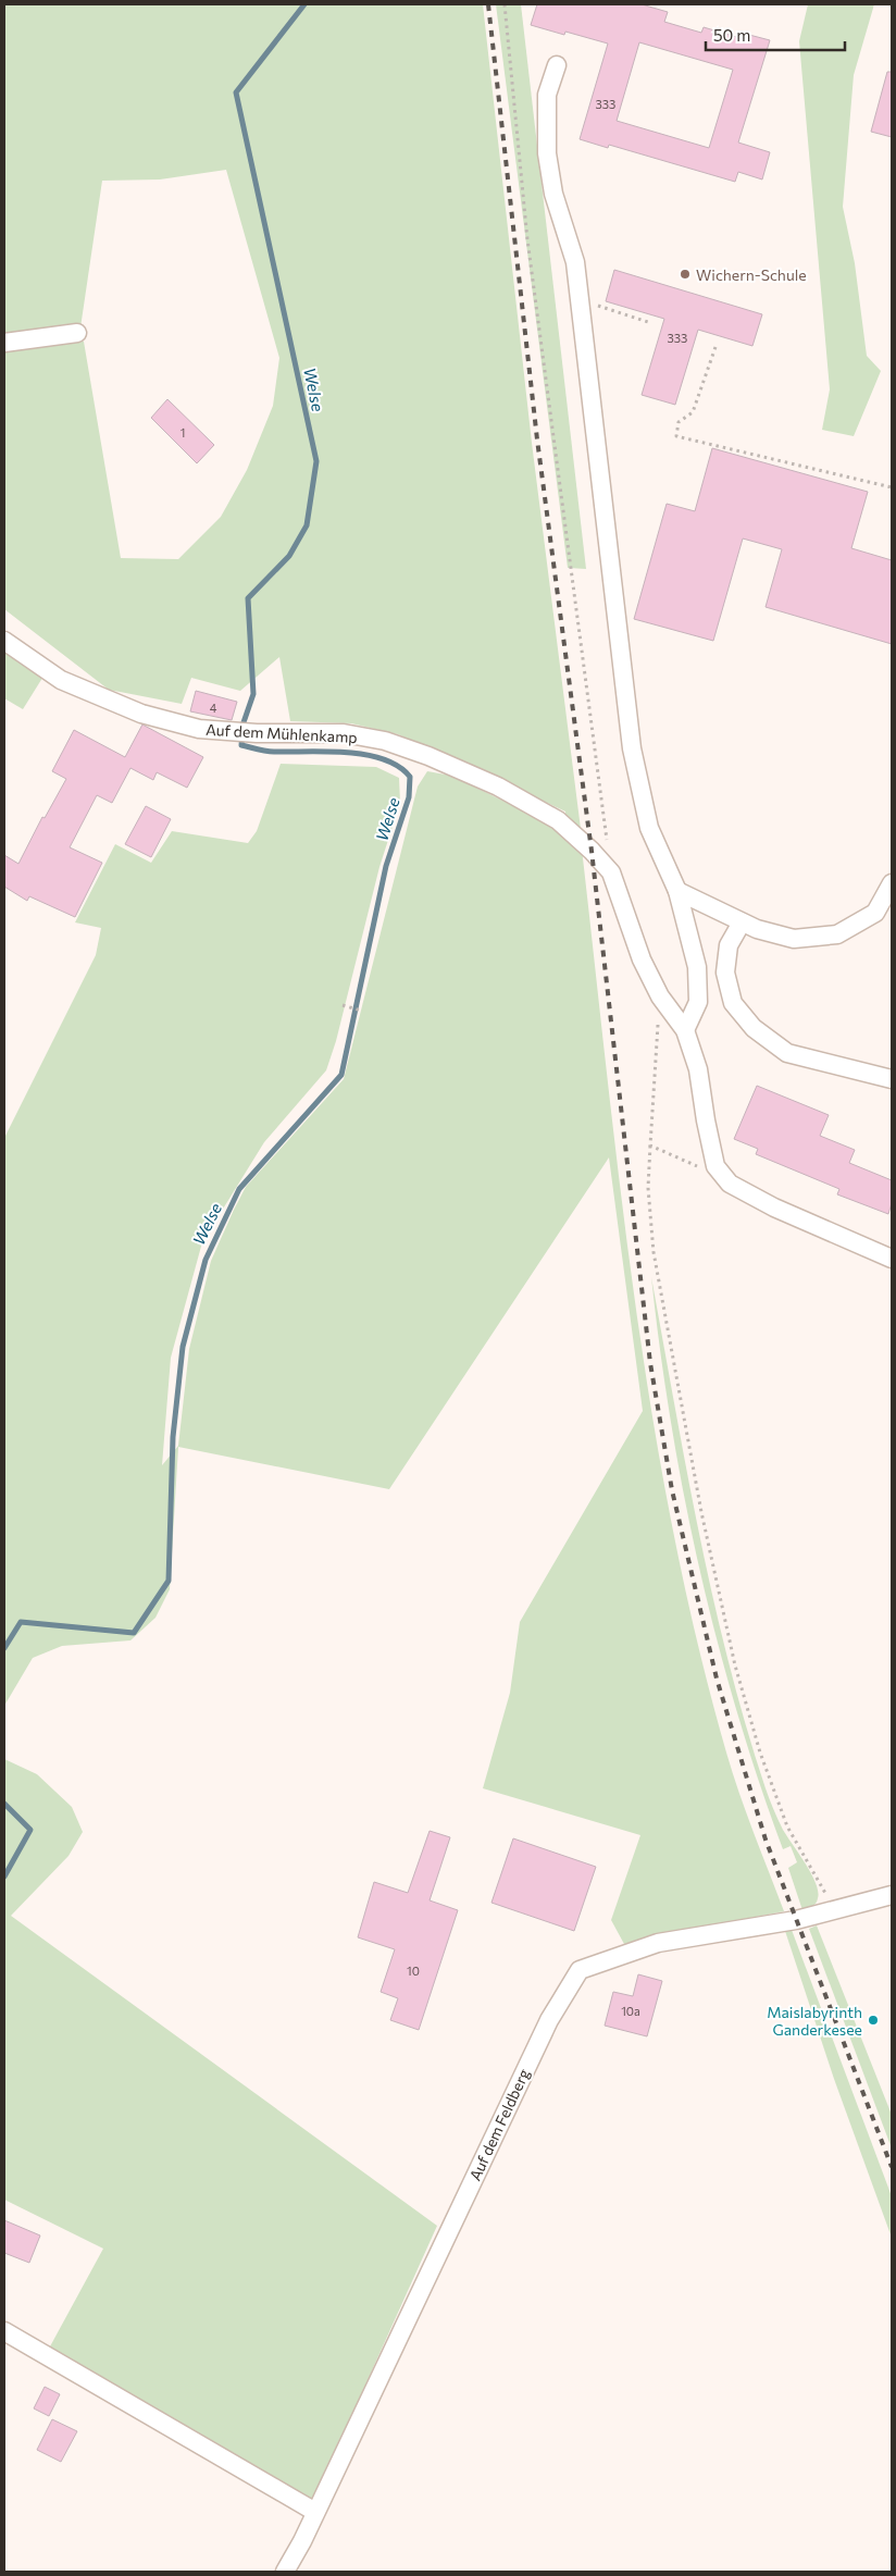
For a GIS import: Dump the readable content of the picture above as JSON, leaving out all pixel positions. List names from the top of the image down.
{
  "streets": {
    "street": ["Auf dem Mühlenkamp", "Auf dem Feldberg"]
  },
  "water": ["Welse"],
  "places": ["Wichern-Schule", "Maislabyrinth Ganderkesee"],
  "house_numbers": [
    "333",
    "333",
    "1",
    "4",
    "10",
    "10a"
  ],
  "scale_bar": "50 m"
}
